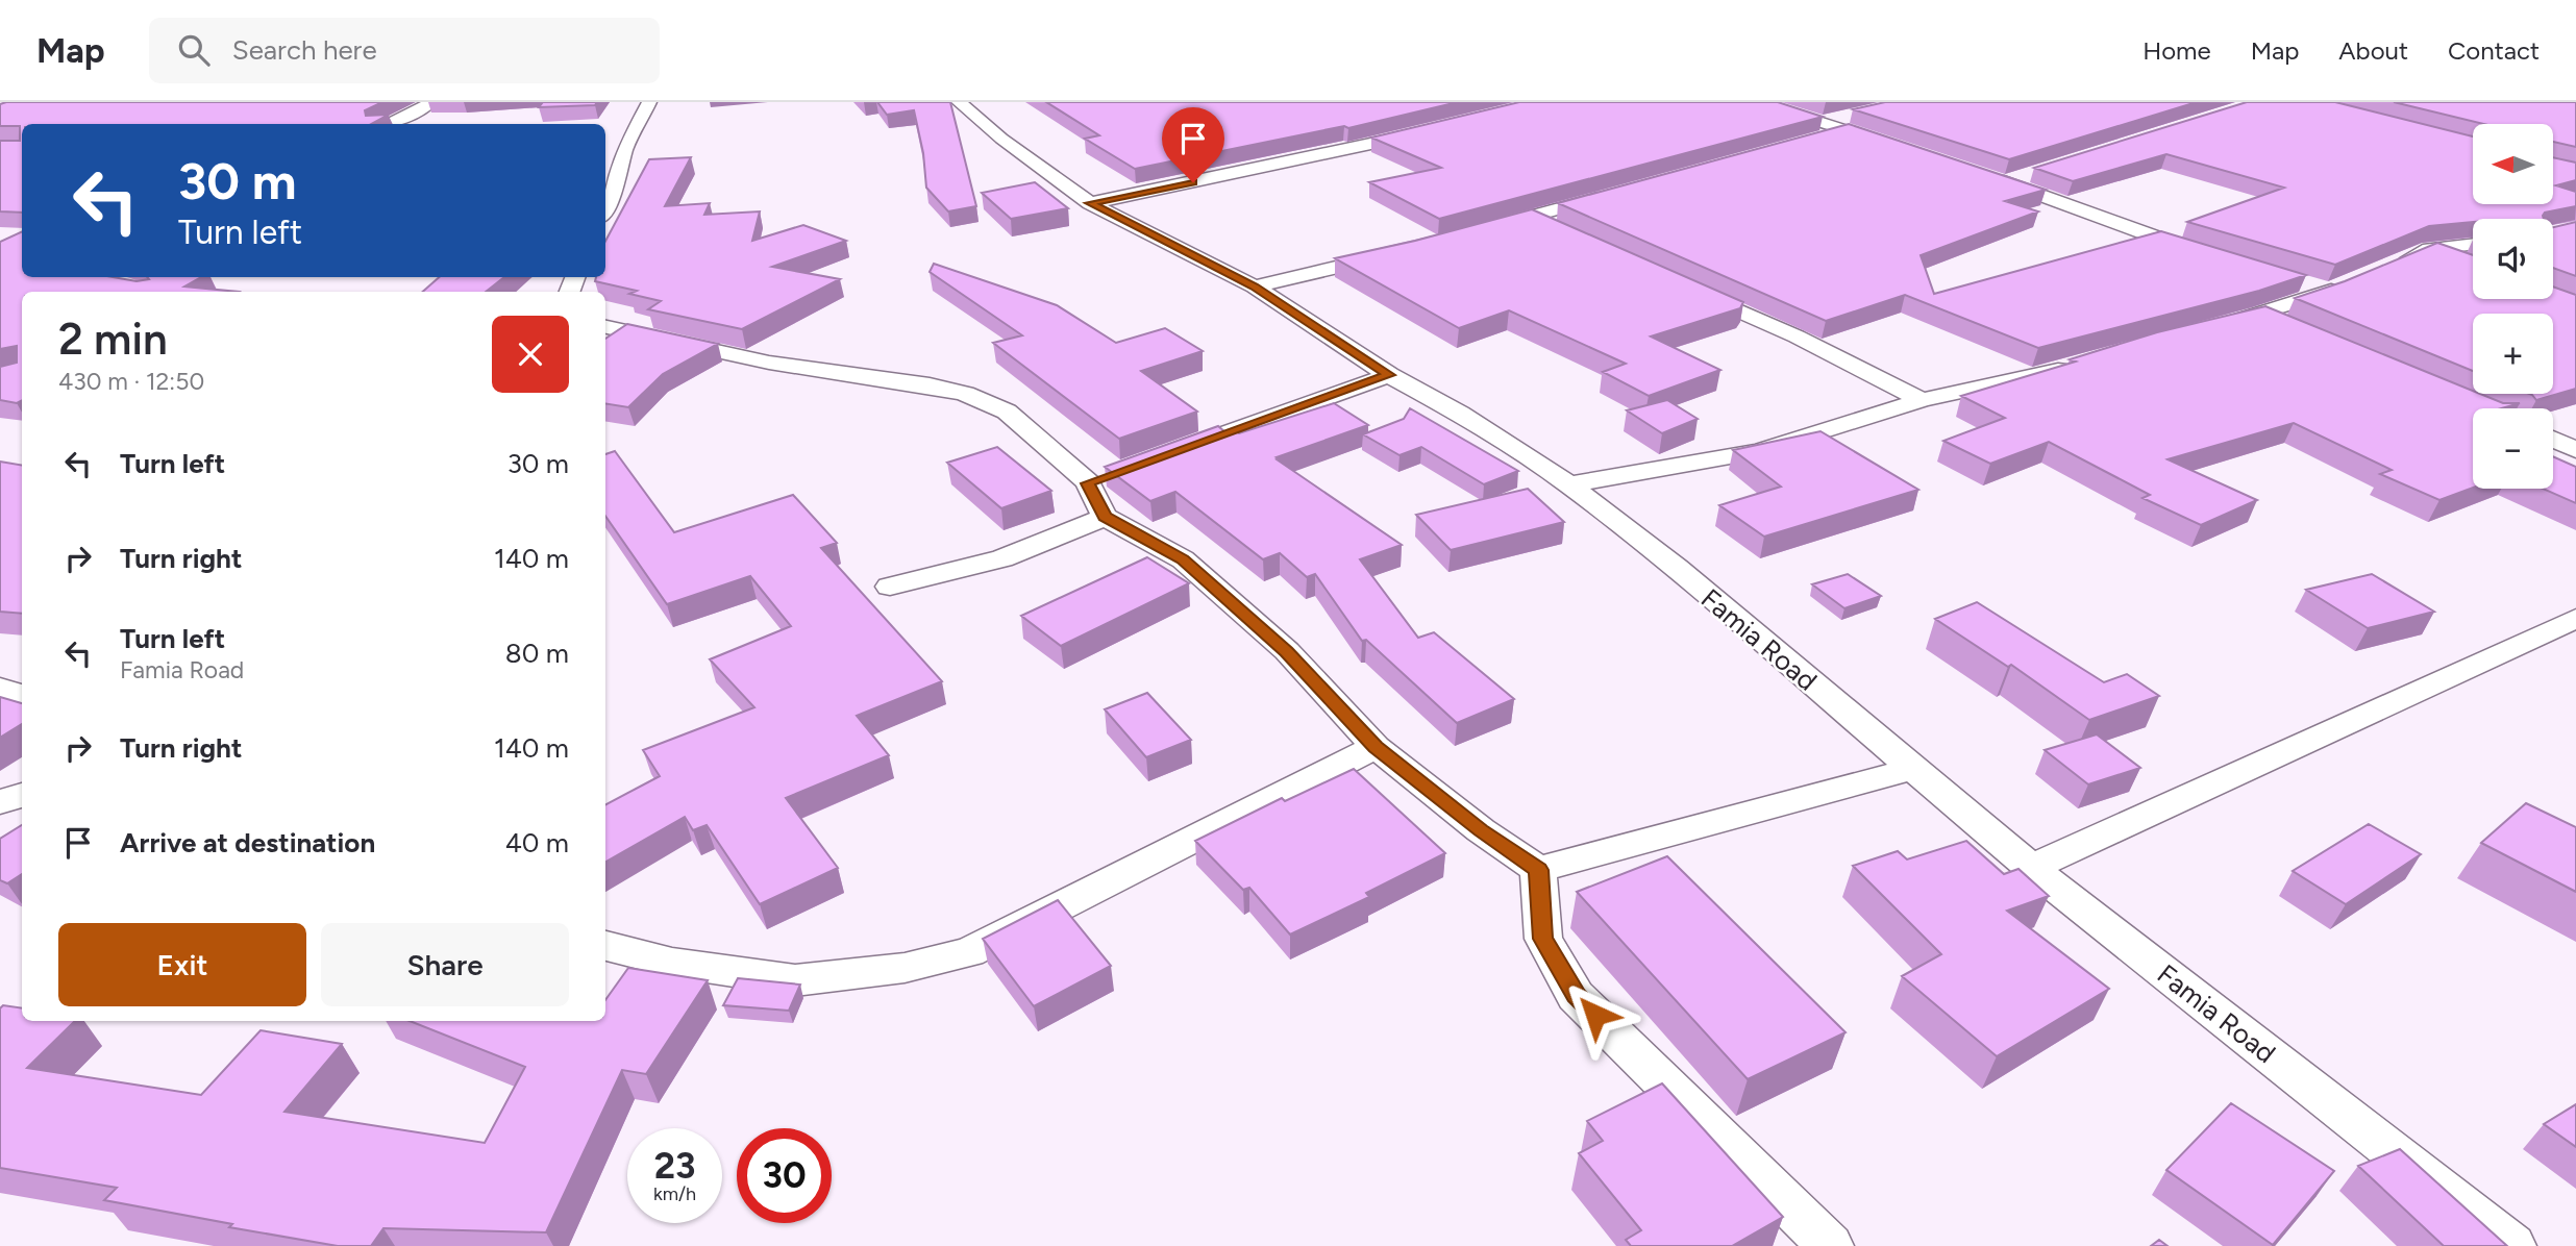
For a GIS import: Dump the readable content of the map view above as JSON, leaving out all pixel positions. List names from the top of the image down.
{
  "streets": {
    "street": ["Famia Road"]
  },
  "north": "left",
  "page": {
    "header": "Map",
    "search": "Search here",
    "nav": [
      "Home",
      "Map",
      "About",
      "Contact"
    ],
    "map_buttons": ["+", "−"],
    "turn": ["30 m", "Turn left"],
    "heading": ["2 min", "430 m · 12:50"],
    "list": [
      {
        "name": "Turn left",
        "value": "30 m"
      },
      {
        "name": "Turn right",
        "value": "140 m"
      },
      {
        "name": "Turn left",
        "note": "Famia Road",
        "value": "80 m"
      },
      {
        "name": "Turn right",
        "value": "140 m"
      },
      {
        "name": "Arrive at destination",
        "value": "40 m"
      }
    ],
    "buttons": ["Exit", "Share"],
    "speed": "23 km/h",
    "limit": "30"
  }
}
